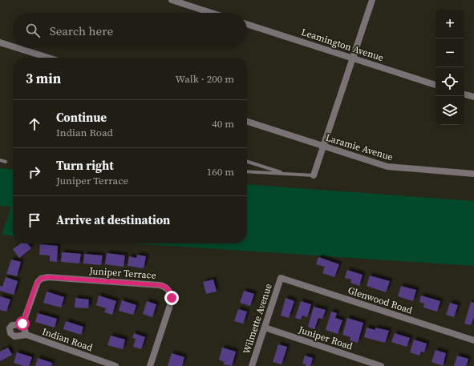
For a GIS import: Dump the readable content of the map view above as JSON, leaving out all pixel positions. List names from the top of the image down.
{
  "streets": {
    "street": [
      "Leamington Avenue",
      "Laramie Avenue",
      "Juniper Terrace",
      "Glenwood Road",
      "Wilmette Avenue",
      "Juniper Road",
      "Indian Road"
    ]
  },
  "crossings": [
    ["Juniper Terrace", "Indian Road"],
    ["Glenwood Road", "Wilmette Avenue"],
    ["Wilmette Avenue", "Juniper Road"]
  ],
  "page": {
    "map_buttons": ["+", "−"],
    "search": "Search here",
    "heading": ["3 min", "Walk · 200 m"],
    "list": [
      ["Continue", "Indian Road", "40 m"],
      ["Turn right", "Juniper Terrace", "160 m"],
      "Arrive at destination"
    ]
  }
}
